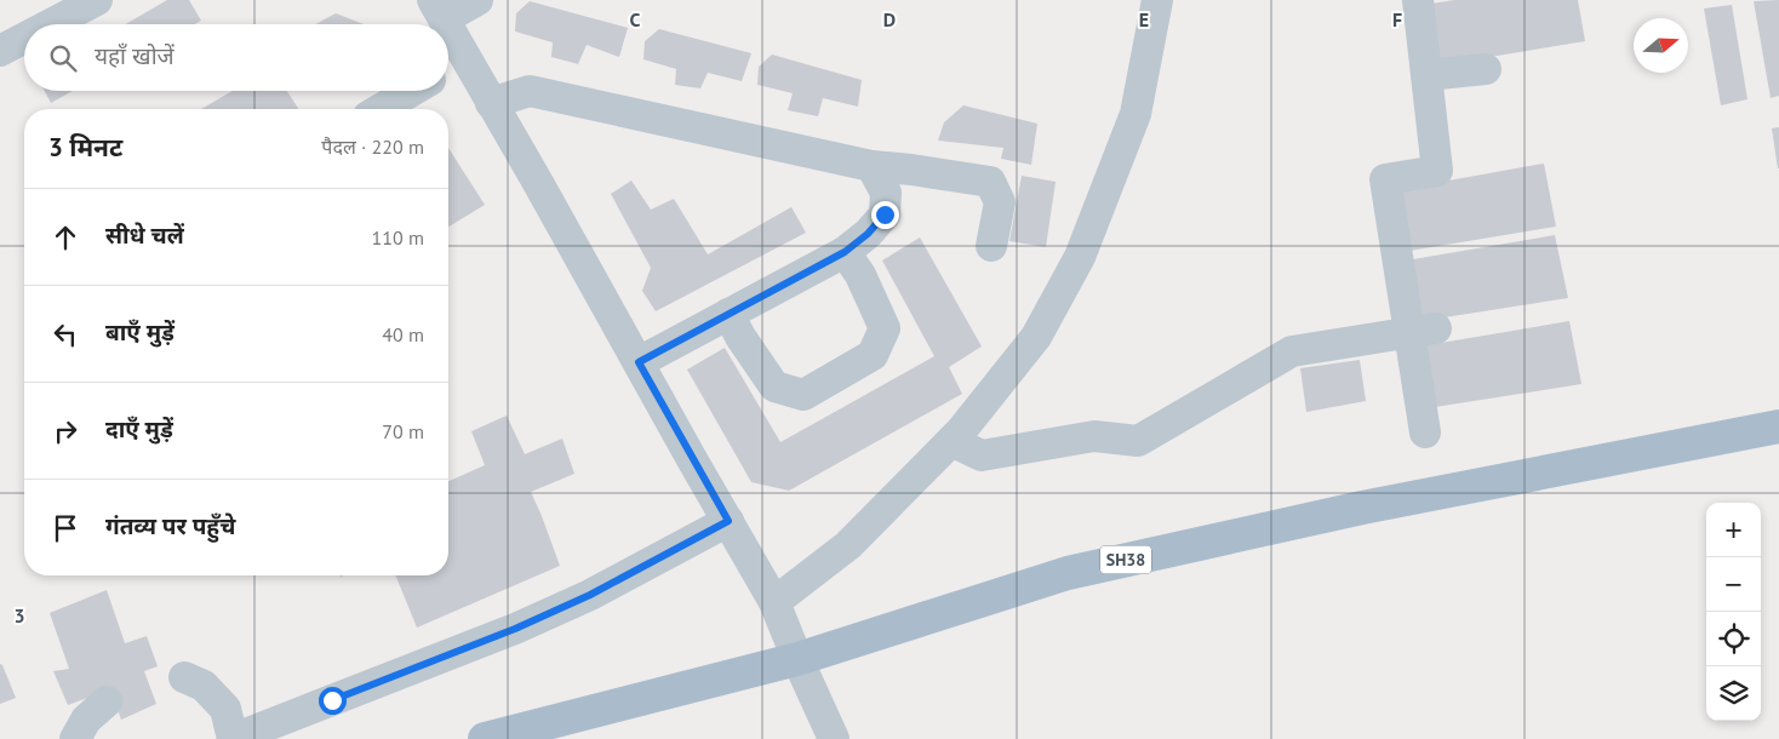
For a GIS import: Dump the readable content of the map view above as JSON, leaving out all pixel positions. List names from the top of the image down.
{
  "streets": {
    "main road": ["SH38"]
  },
  "north": "right",
  "page": {
    "search": "यहाँ खोजें",
    "heading": ["3 मिनट", "पैदल · 220 m"],
    "list": [
      ["सीधे चलें", "110 m"],
      ["बाएँ मुड़ें", "40 m"],
      ["दाएँ मुड़ें", "70 m"],
      "गंतव्य पर पहुँचे"
    ],
    "map_buttons": ["+", "−"]
  },
  "grid": {
    "columns": [
      "C",
      "D",
      "E",
      "F"
    ],
    "rows": ["3"]
  }
}
